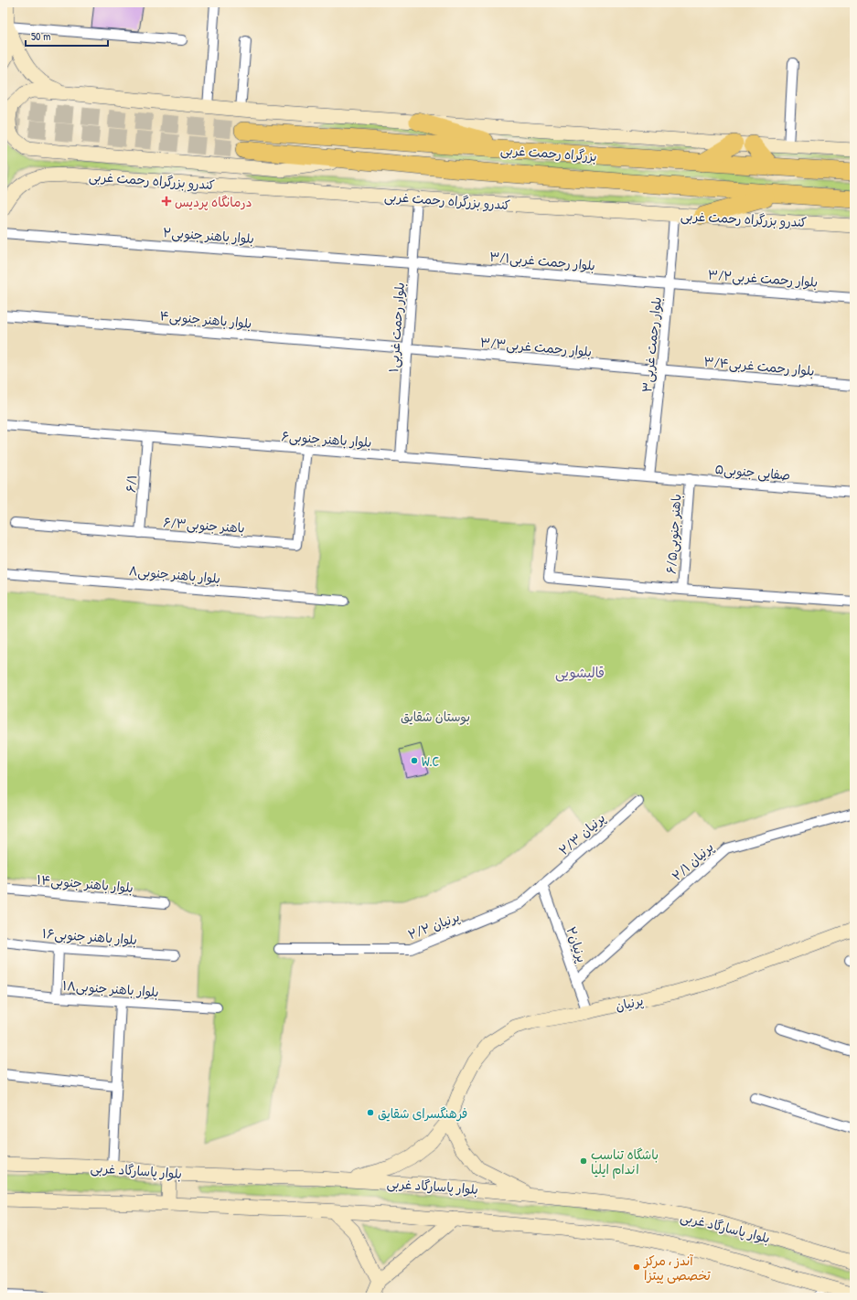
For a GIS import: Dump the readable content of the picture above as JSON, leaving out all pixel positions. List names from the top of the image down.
{
  "streets": {
    "highway": ["بزرگراه رحمت غربی"],
    "main road": ["کندرو بزرگراه رحمت غربی", "پرنیان", "بلوار پاسارگاد غربی"],
    "street": [
      "بلوار باهنر جنوبی۲",
      "بلوار رحمت غربی۳/۱",
      "بلوار رحمت غربی۳/۲",
      "بلوار باهنر جنوبی۴",
      "بلوار رحمت غربی۱",
      "بلوار رحمت غربی۳",
      "بلوار رحمت غربی۳/۳",
      "بلوار رحمت غربی۳/۴",
      "بلوار باهنر جنوبی۶",
      "صفایی جنوبی۵",
      "۶/۱",
      "۶/۳باهنر جنوبی",
      "باهنر جنوبی۶/۵",
      "۸بلوار باهنر جنوبی",
      "پرنیان ۲/۳",
      "پرنیان ۲/۱",
      "بلوار باهنر جنوبی۱۴",
      "پرنیان ۲/۲",
      "بلوار باهنر جنوبی۱۶",
      "پرنیان۲",
      "۱۸بلوار باهنر جنوبی"
    ]
  },
  "crossings": [
    ["کندرو بزرگراه رحمت غربی", "بلوار رحمت غربی۱"],
    ["کندرو بزرگراه رحمت غربی", "بلوار رحمت غربی۳"],
    ["بلوار باهنر جنوبی۲", "بلوار رحمت غربی۳/۱"],
    ["بلوار باهنر جنوبی۲", "بلوار رحمت غربی۱"],
    ["بلوار رحمت غربی۳/۱", "بلوار رحمت غربی۳/۲"],
    ["بلوار رحمت غربی۳/۱", "بلوار رحمت غربی۱"],
    ["بلوار رحمت غربی۳/۱", "بلوار رحمت غربی۳"],
    ["بلوار رحمت غربی۳/۲", "بلوار رحمت غربی۳"],
    ["بلوار باهنر جنوبی۴", "بلوار رحمت غربی۱"],
    ["بلوار باهنر جنوبی۴", "بلوار رحمت غربی۳/۳"],
    ["بلوار رحمت غربی۱", "بلوار رحمت غربی۳/۳"],
    ["بلوار رحمت غربی۱", "بلوار باهنر جنوبی۶"],
    ["بلوار رحمت غربی۳", "بلوار رحمت غربی۳/۳"],
    ["بلوار رحمت غربی۳", "بلوار رحمت غربی۳/۴"],
    ["بلوار رحمت غربی۳", "بلوار باهنر جنوبی۶"],
    ["بلوار رحمت غربی۳", "صفایی جنوبی۵"],
    ["بلوار رحمت غربی۳/۳", "بلوار رحمت غربی۳/۴"],
    ["بلوار باهنر جنوبی۶", "صفایی جنوبی۵"],
    ["بلوار باهنر جنوبی۶", "۶/۱"],
    ["بلوار باهنر جنوبی۶", "۶/۳باهنر جنوبی"],
    ["صفایی جنوبی۵", "باهنر جنوبی۶/۵"],
    ["۶/۱", "۶/۳باهنر جنوبی"],
    ["پرنیان ۲/۳", "پرنیان ۲/۲"],
    ["پرنیان ۲/۳", "پرنیان۲"],
    ["پرنیان ۲/۱", "پرنیان۲"],
    ["پرنیان ۲/۲", "پرنیان۲"],
    ["پرنیان۲", "پرنیان"],
    ["پرنیان", "بلوار پاسارگاد غربی"]
  ],
  "districts": ["قالیشویی"],
  "parks": ["بوستان شقایق"],
  "places": {
    "health": ["درمانگاه پردیس"],
    "other": [
      "W.C",
      "فرهنگسرای شقایق",
      "باشگاه تناسب اندام ایلیا",
      "آندز ، مرکز تخصصی پیتزا"
    ]
  },
  "scale_bar": "50 m"
}
